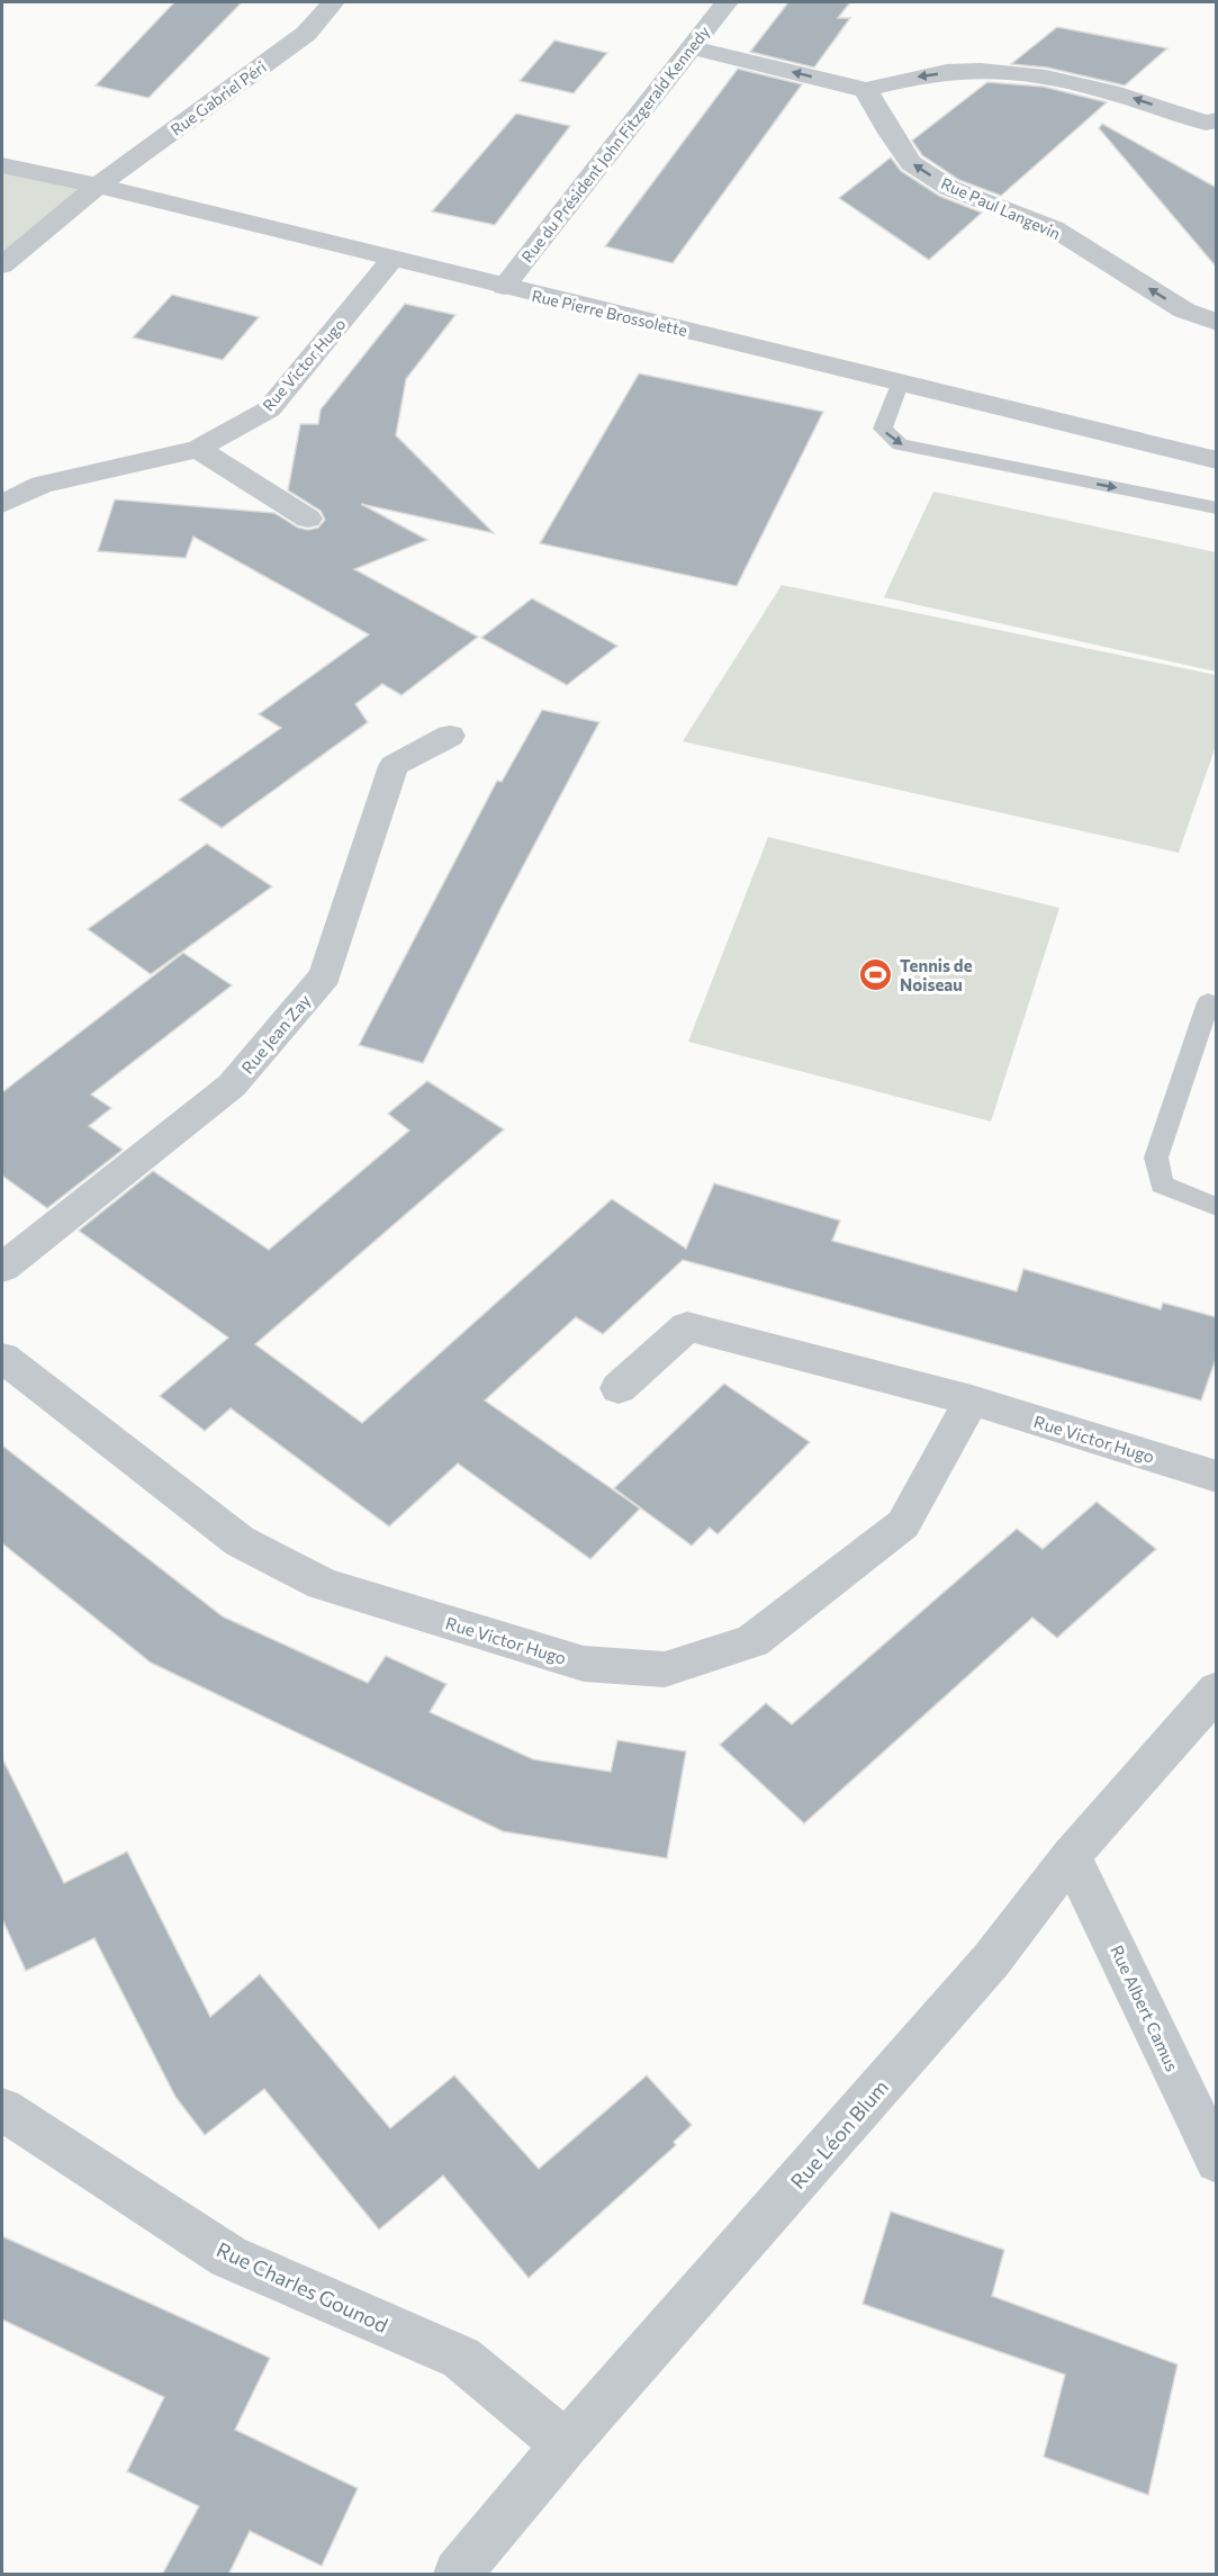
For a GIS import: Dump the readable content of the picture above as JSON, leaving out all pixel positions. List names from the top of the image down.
{
  "streets": {
    "street": [
      "Rue Gabriel Péri",
      "Rue du Président John Fitzgerald Kennedy",
      "Rue Paul Langevin",
      "Rue Pierre Brossolette",
      "Rue Victor Hugo",
      "Rue Jean Zay",
      "Rue Albert Camus",
      "Rue Léon Blum",
      "Rue Charles Gounod"
    ]
  },
  "crossings": [
    ["Rue Gabriel Péri", "Rue Pierre Brossolette"],
    ["Rue du Président John Fitzgerald Kennedy", "Rue Pierre Brossolette"],
    ["Rue Pierre Brossolette", "Rue Victor Hugo"],
    ["Rue Albert Camus", "Rue Léon Blum"],
    ["Rue Léon Blum", "Rue Charles Gounod"]
  ],
  "one_way": ["Rue Paul Langevin"],
  "places": {
    "sports": ["Tennis de Noiseau"]
  }
}
